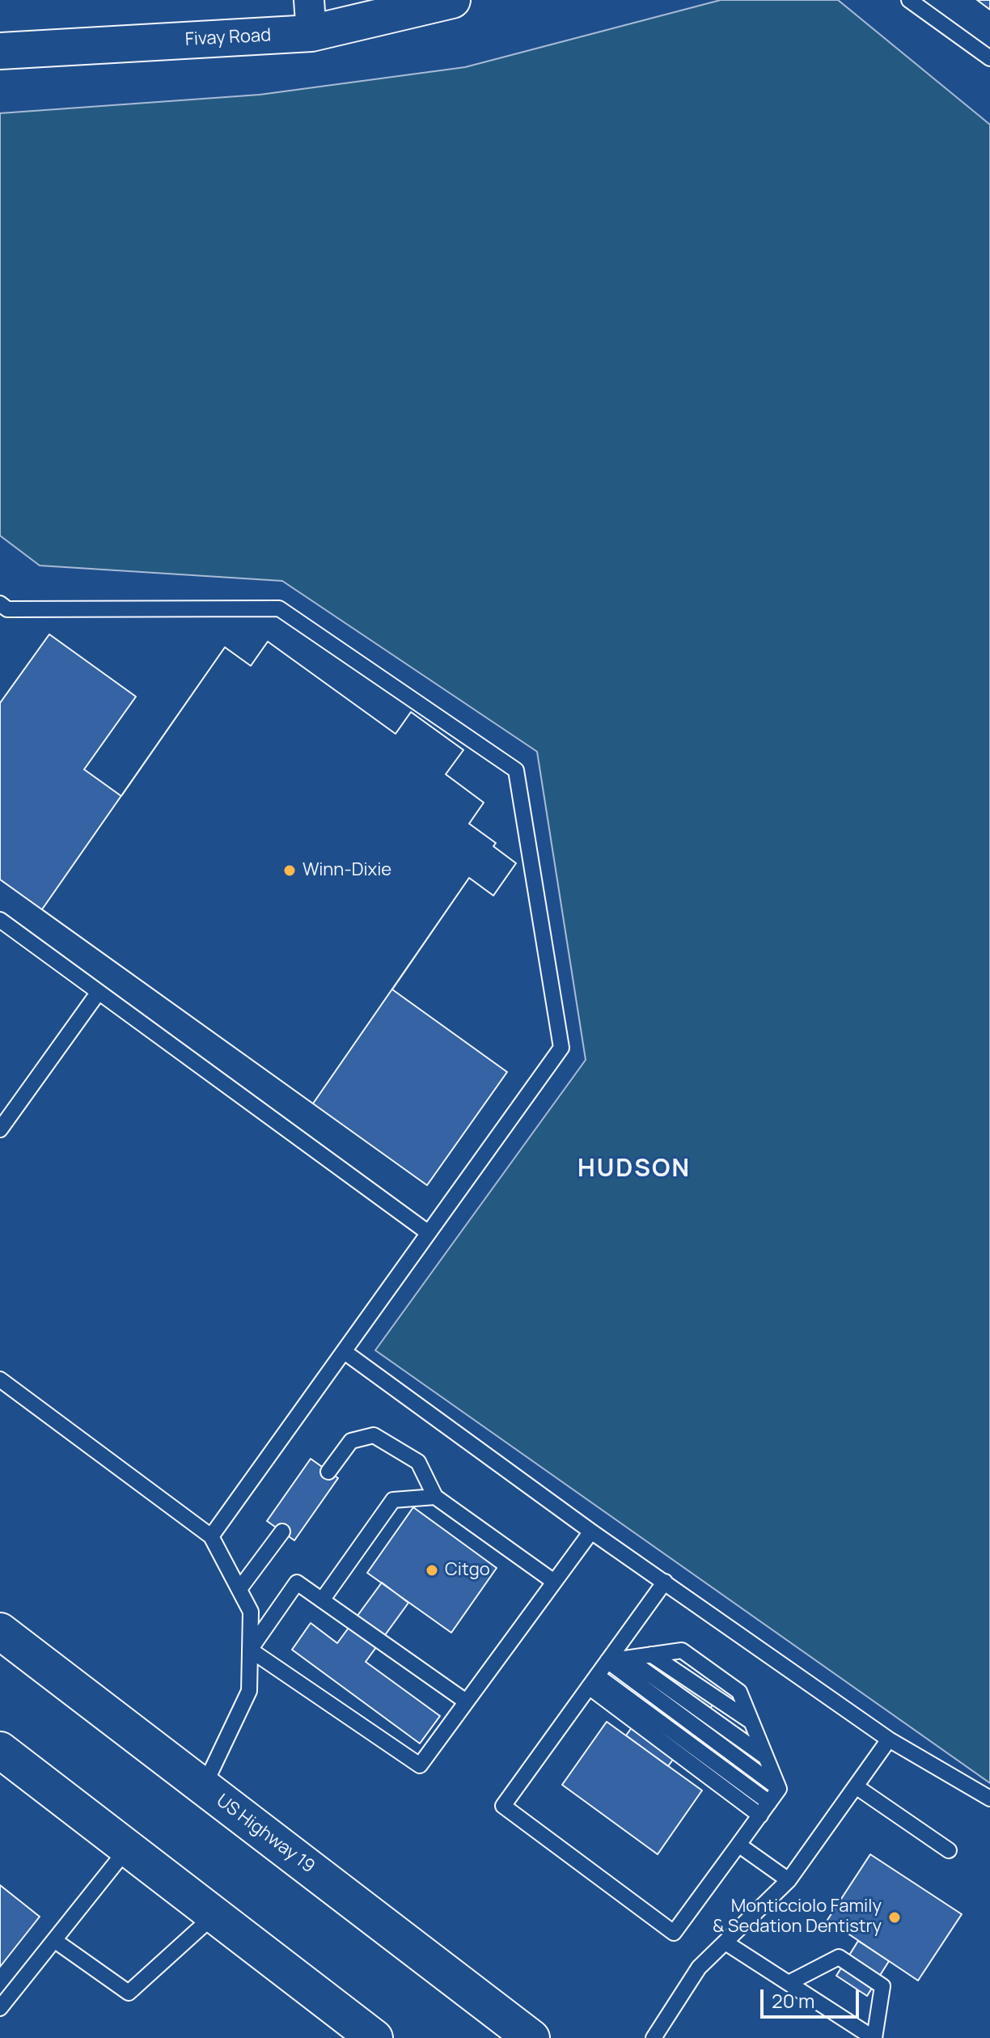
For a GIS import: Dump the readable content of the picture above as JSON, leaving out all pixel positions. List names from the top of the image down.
{
  "streets": {
    "main road": ["Fivay Road", "US Highway 19"]
  },
  "districts": ["HUDSON"],
  "places": ["Winn-Dixie", "Citgo", "Monticciolo Family & Sedation Dentistry"],
  "scale_bar": "20 m"
}
